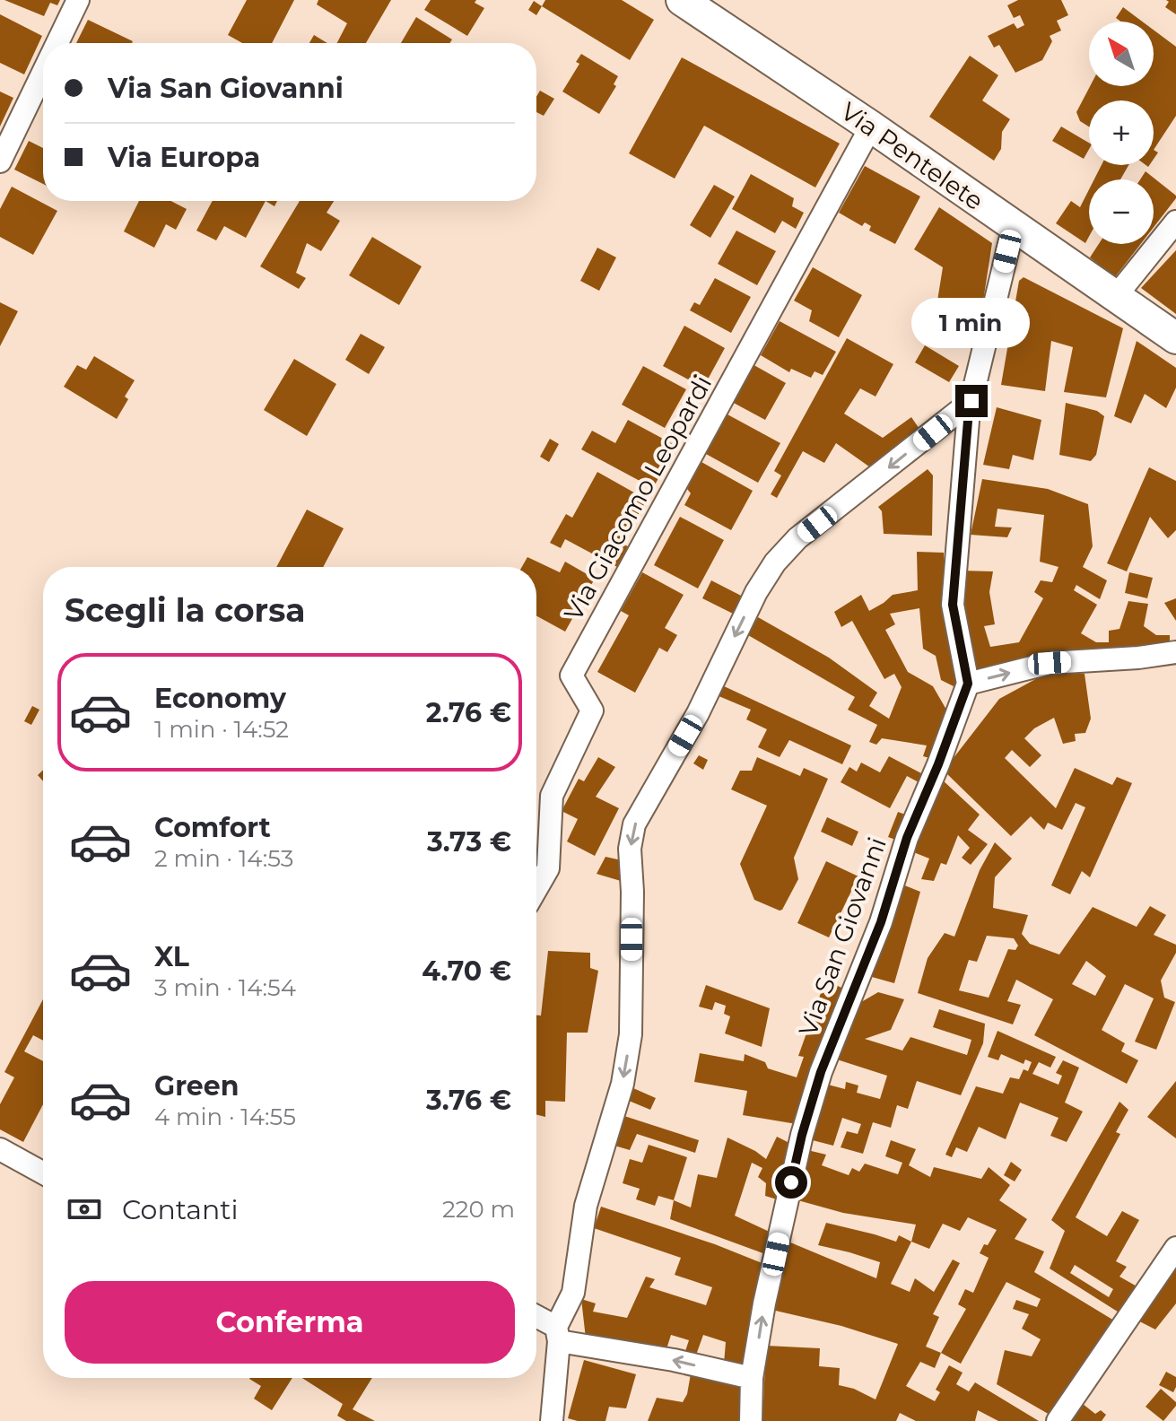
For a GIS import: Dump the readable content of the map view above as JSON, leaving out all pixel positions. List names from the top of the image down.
{
  "streets": {
    "main road": ["Via Pentelete"],
    "street": ["Via Giacomo Leopardi", "Via San Giovanni"]
  },
  "crossings": [
    ["Via Pentelete", "Via Giacomo Leopardi"]
  ],
  "north": "top left",
  "page": {
    "map_buttons": ["+", "−"],
    "banner": ["Via San Giovanni", "Via Europa"],
    "bubble": "1 min",
    "heading": "Scegli la corsa",
    "list": [
      {
        "name": "Economy",
        "note": "1 min · 14:52",
        "value": "2.76 €"
      },
      {
        "name": "Comfort",
        "note": "2 min · 14:53",
        "value": "3.73 €"
      },
      {
        "name": "XL",
        "note": "3 min · 14:54",
        "value": "4.70 €"
      },
      {
        "name": "Green",
        "note": "4 min · 14:55",
        "value": "3.76 €"
      }
    ],
    "pay": ["Contanti", "220 m"],
    "buttons": "Conferma"
  }
}
